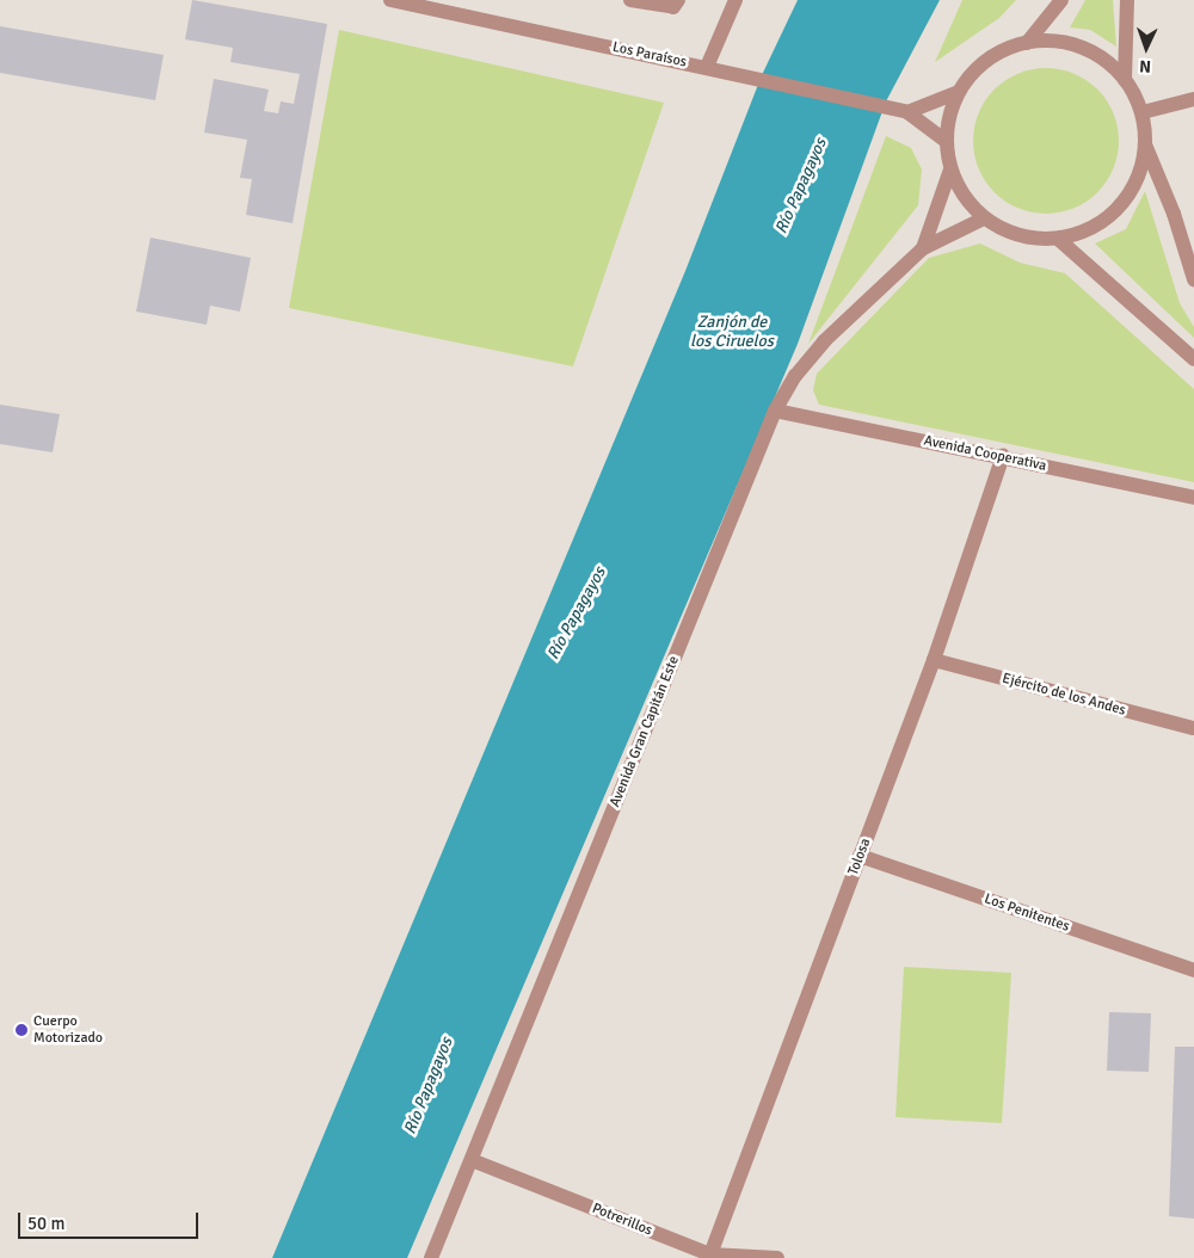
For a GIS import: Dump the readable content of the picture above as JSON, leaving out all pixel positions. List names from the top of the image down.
{
  "streets": {
    "street": [
      "Los Paraísos",
      "Avenida Cooperativa",
      "Ejército de los Andes",
      "Avenida Gran Capitán Este",
      "Tolosa",
      "Los Penitentes",
      "Potrerillos"
    ]
  },
  "crossings": [
    ["Los Paraísos", "Avenida Gran Capitán Este"],
    ["Avenida Cooperativa", "Avenida Gran Capitán Este"],
    ["Avenida Cooperativa", "Tolosa"],
    ["Ejército de los Andes", "Tolosa"],
    ["Avenida Gran Capitán Este", "Potrerillos"],
    ["Tolosa", "Los Penitentes"],
    ["Tolosa", "Potrerillos"]
  ],
  "water": ["Río Papagayos", "Zanjón de los Ciruelos"],
  "places": ["Cuerpo Motorizado"],
  "scale_bar": "50 m",
  "north": "bottom"
}
